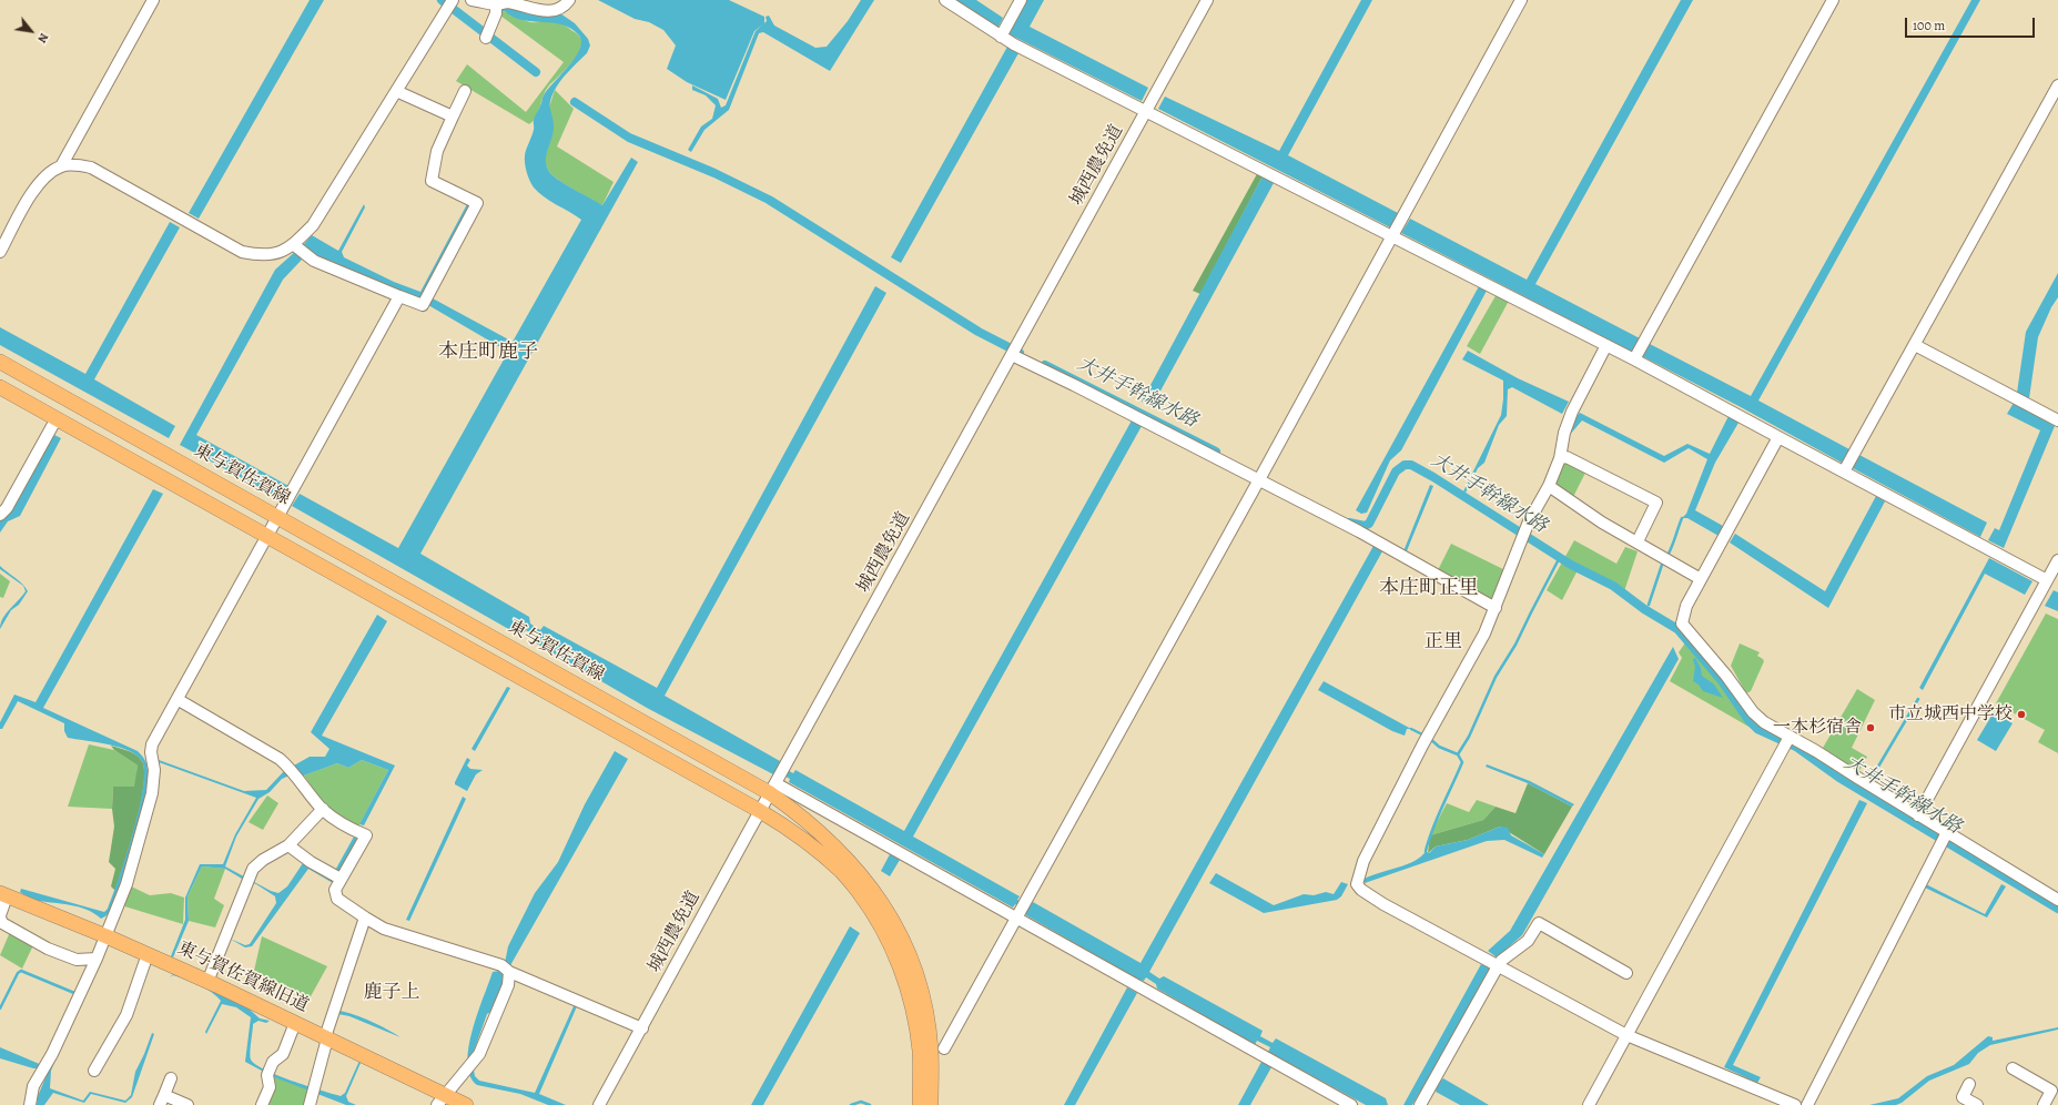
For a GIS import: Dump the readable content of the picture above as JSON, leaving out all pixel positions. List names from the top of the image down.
{
  "streets": {
    "main road": ["東与賀佐賀線", "東与賀佐賀線旧道"],
    "street": ["城西農免道"]
  },
  "crossings": [
    ["城西農免道", "東与賀佐賀線"]
  ],
  "districts": [
    "本庄町鹿子",
    "本庄町正里",
    "正里",
    "鹿子上"
  ],
  "water": ["大井手幹線水路"],
  "places": ["市立城西中学校", "一本杉宿舎"],
  "scale_bar": "100 m",
  "north": "bottom right"
}
